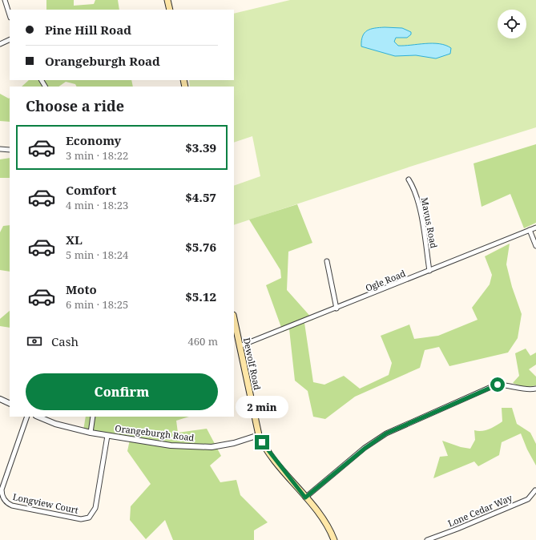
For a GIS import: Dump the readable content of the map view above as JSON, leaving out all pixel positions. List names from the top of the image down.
{
  "streets": {
    "main road": ["Dewolf Road"],
    "street": [
      "Mavus Road",
      "Ogle Road",
      "Orangeburgh Road",
      "Longview Court",
      "Lone Cedar Way"
    ]
  },
  "crossings": [
    ["Mavus Road", "Ogle Road"],
    ["Ogle Road", "Dewolf Road"],
    ["Dewolf Road", "Orangeburgh Road"],
    ["Orangeburgh Road", "Longview Court"]
  ],
  "page": {
    "banner": ["Pine Hill Road", "Orangeburgh Road"],
    "heading": "Choose a ride",
    "list": [
      {
        "name": "Economy",
        "note": "3 min · 18:22",
        "value": "$3.39"
      },
      {
        "name": "Comfort",
        "note": "4 min · 18:23",
        "value": "$4.57"
      },
      {
        "name": "XL",
        "note": "5 min · 18:24",
        "value": "$5.76"
      },
      {
        "name": "Moto",
        "note": "6 min · 18:25",
        "value": "$5.12"
      }
    ],
    "pay": ["Cash", "460 m"],
    "buttons": "Confirm",
    "bubble": "2 min"
  }
}
